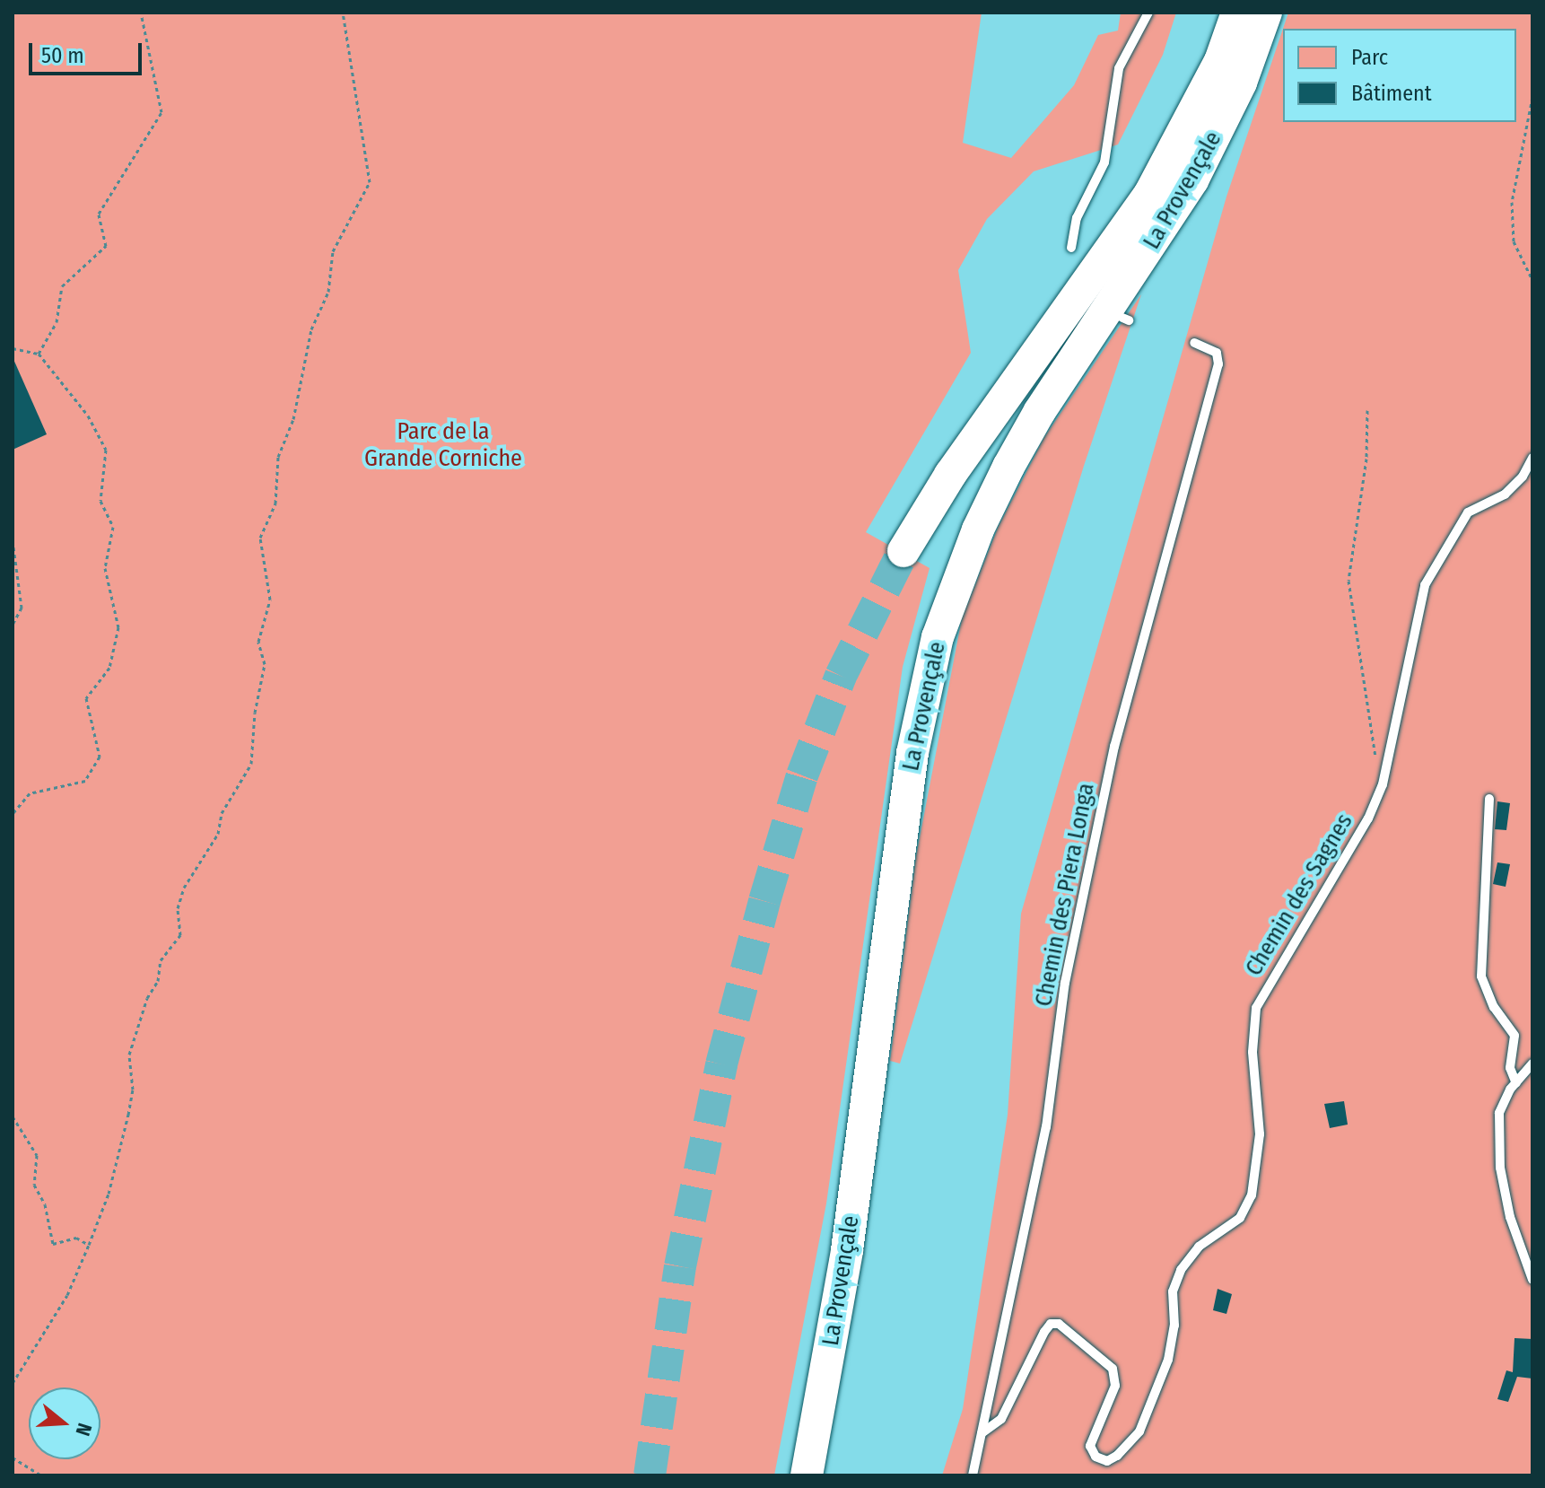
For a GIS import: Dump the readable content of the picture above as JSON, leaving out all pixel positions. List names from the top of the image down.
{
  "streets": {
    "highway": ["La Provençale"],
    "lane": ["Chemin des Piera Longa", "Chemin des Sagnes"]
  },
  "crossings": [
    ["Chemin des Piera Longa", "Chemin des Sagnes"]
  ],
  "parks": ["Parc de la Grande Corniche"],
  "legend": ["Parc", "Bâtiment"],
  "scale_bar": "50 m",
  "north": "right"
}
